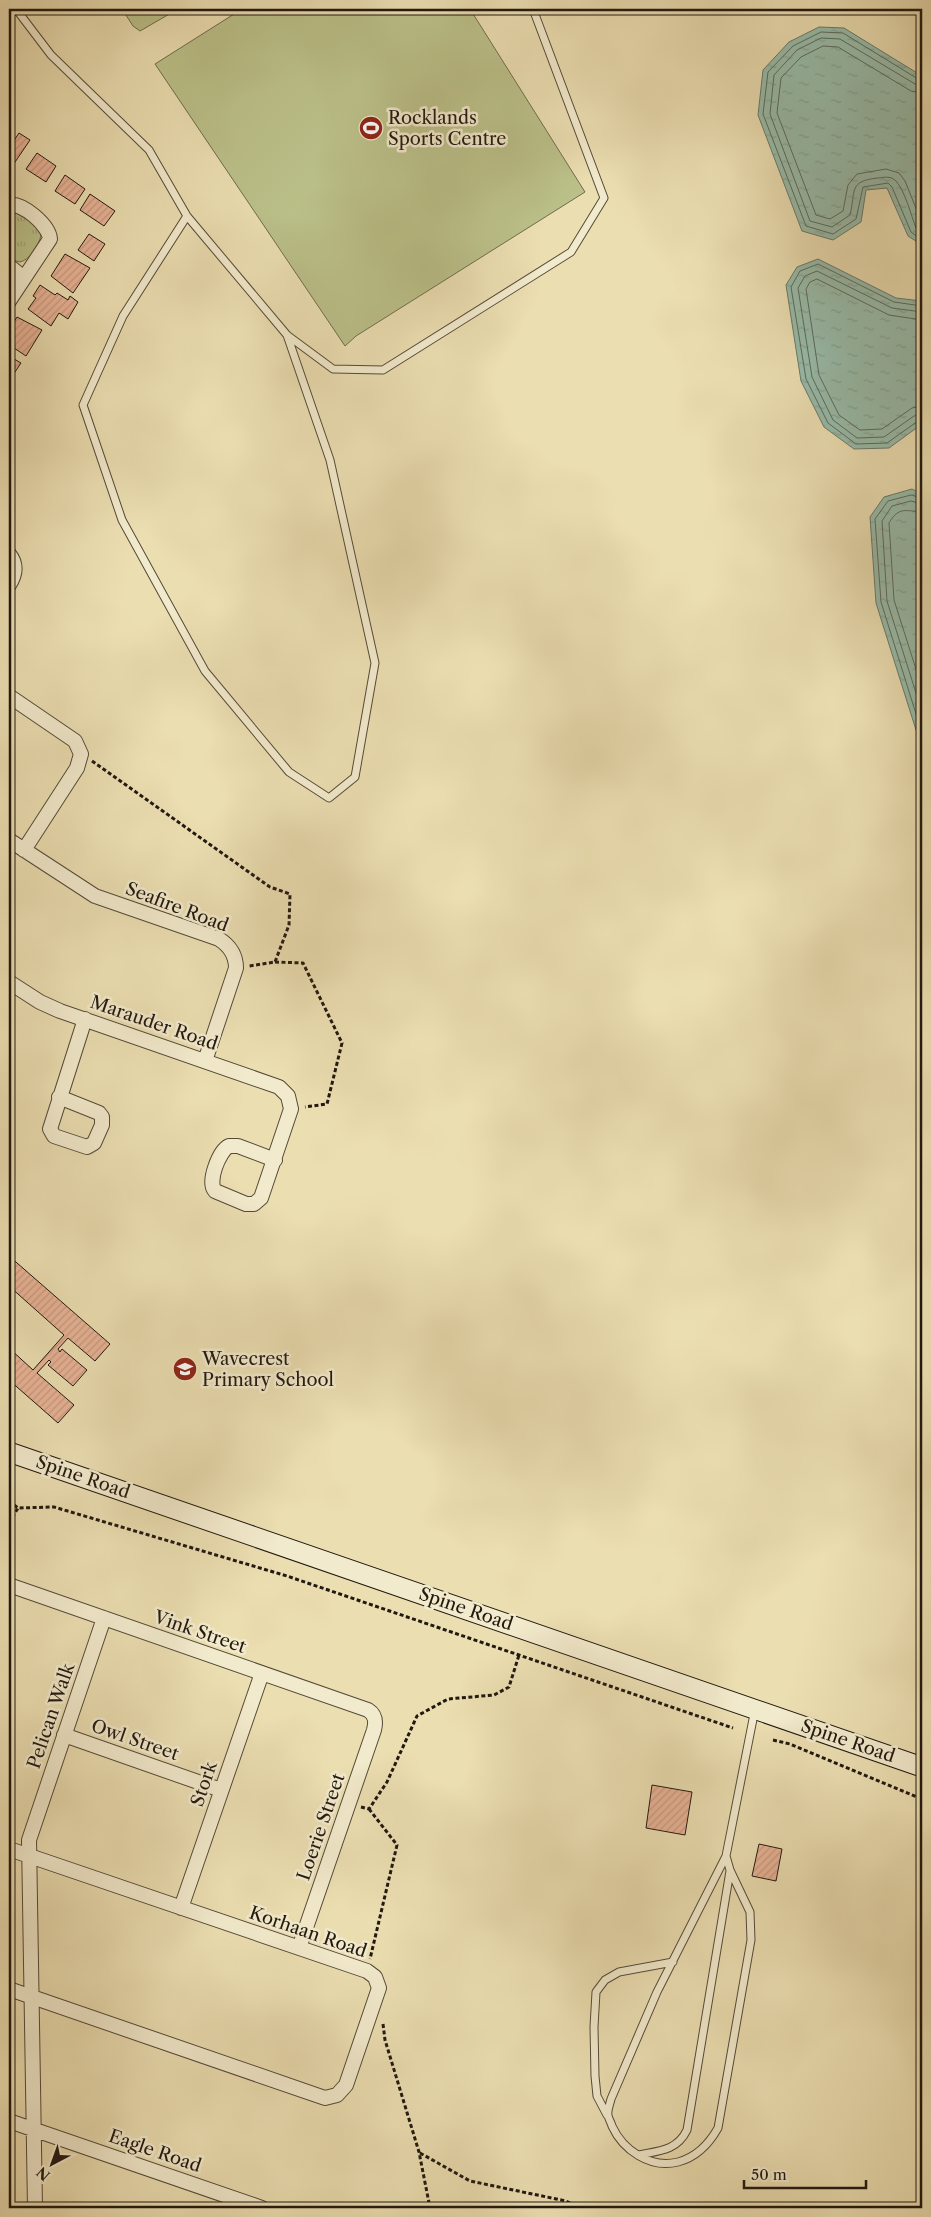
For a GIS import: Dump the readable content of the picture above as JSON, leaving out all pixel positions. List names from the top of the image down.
{
  "streets": {
    "main road": ["Spine Road"],
    "street": [
      "Seafire Road",
      "Marauder Road",
      "Vink Street",
      "Pelican Walk",
      "Owl Street",
      "Stork",
      "Loerie Street",
      "Korhaan Road",
      "Eagle Road"
    ]
  },
  "crossings": [
    ["Vink Street", "Pelican Walk"],
    ["Vink Street", "Stork"],
    ["Vink Street", "Loerie Street"],
    ["Pelican Walk", "Owl Street"],
    ["Pelican Walk", "Korhaan Road"],
    ["Pelican Walk", "Eagle Road"],
    ["Owl Street", "Stork"],
    ["Stork", "Korhaan Road"],
    ["Loerie Street", "Korhaan Road"]
  ],
  "places": {
    "sports": ["Rocklands Sports Centre"],
    "school or university": ["Wavecrest Primary School"]
  },
  "scale_bar": "50 m",
  "north": "bottom left"
}
